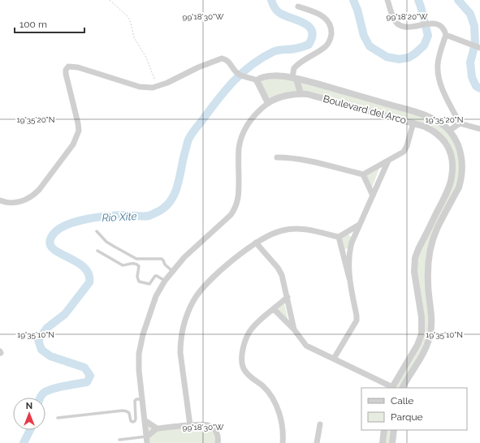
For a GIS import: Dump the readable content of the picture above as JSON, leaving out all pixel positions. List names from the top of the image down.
{
  "streets": {
    "street": ["Boulevard del Arco"]
  },
  "water": ["Rio Xite"],
  "legend": ["Calle", "Parque"],
  "scale_bar": "100 m",
  "north": "top",
  "coordinates": [
    "99°18'30\"W",
    "99°18'20\"W",
    "19°35'20\"N",
    "19°35'10\"N"
  ]
}
